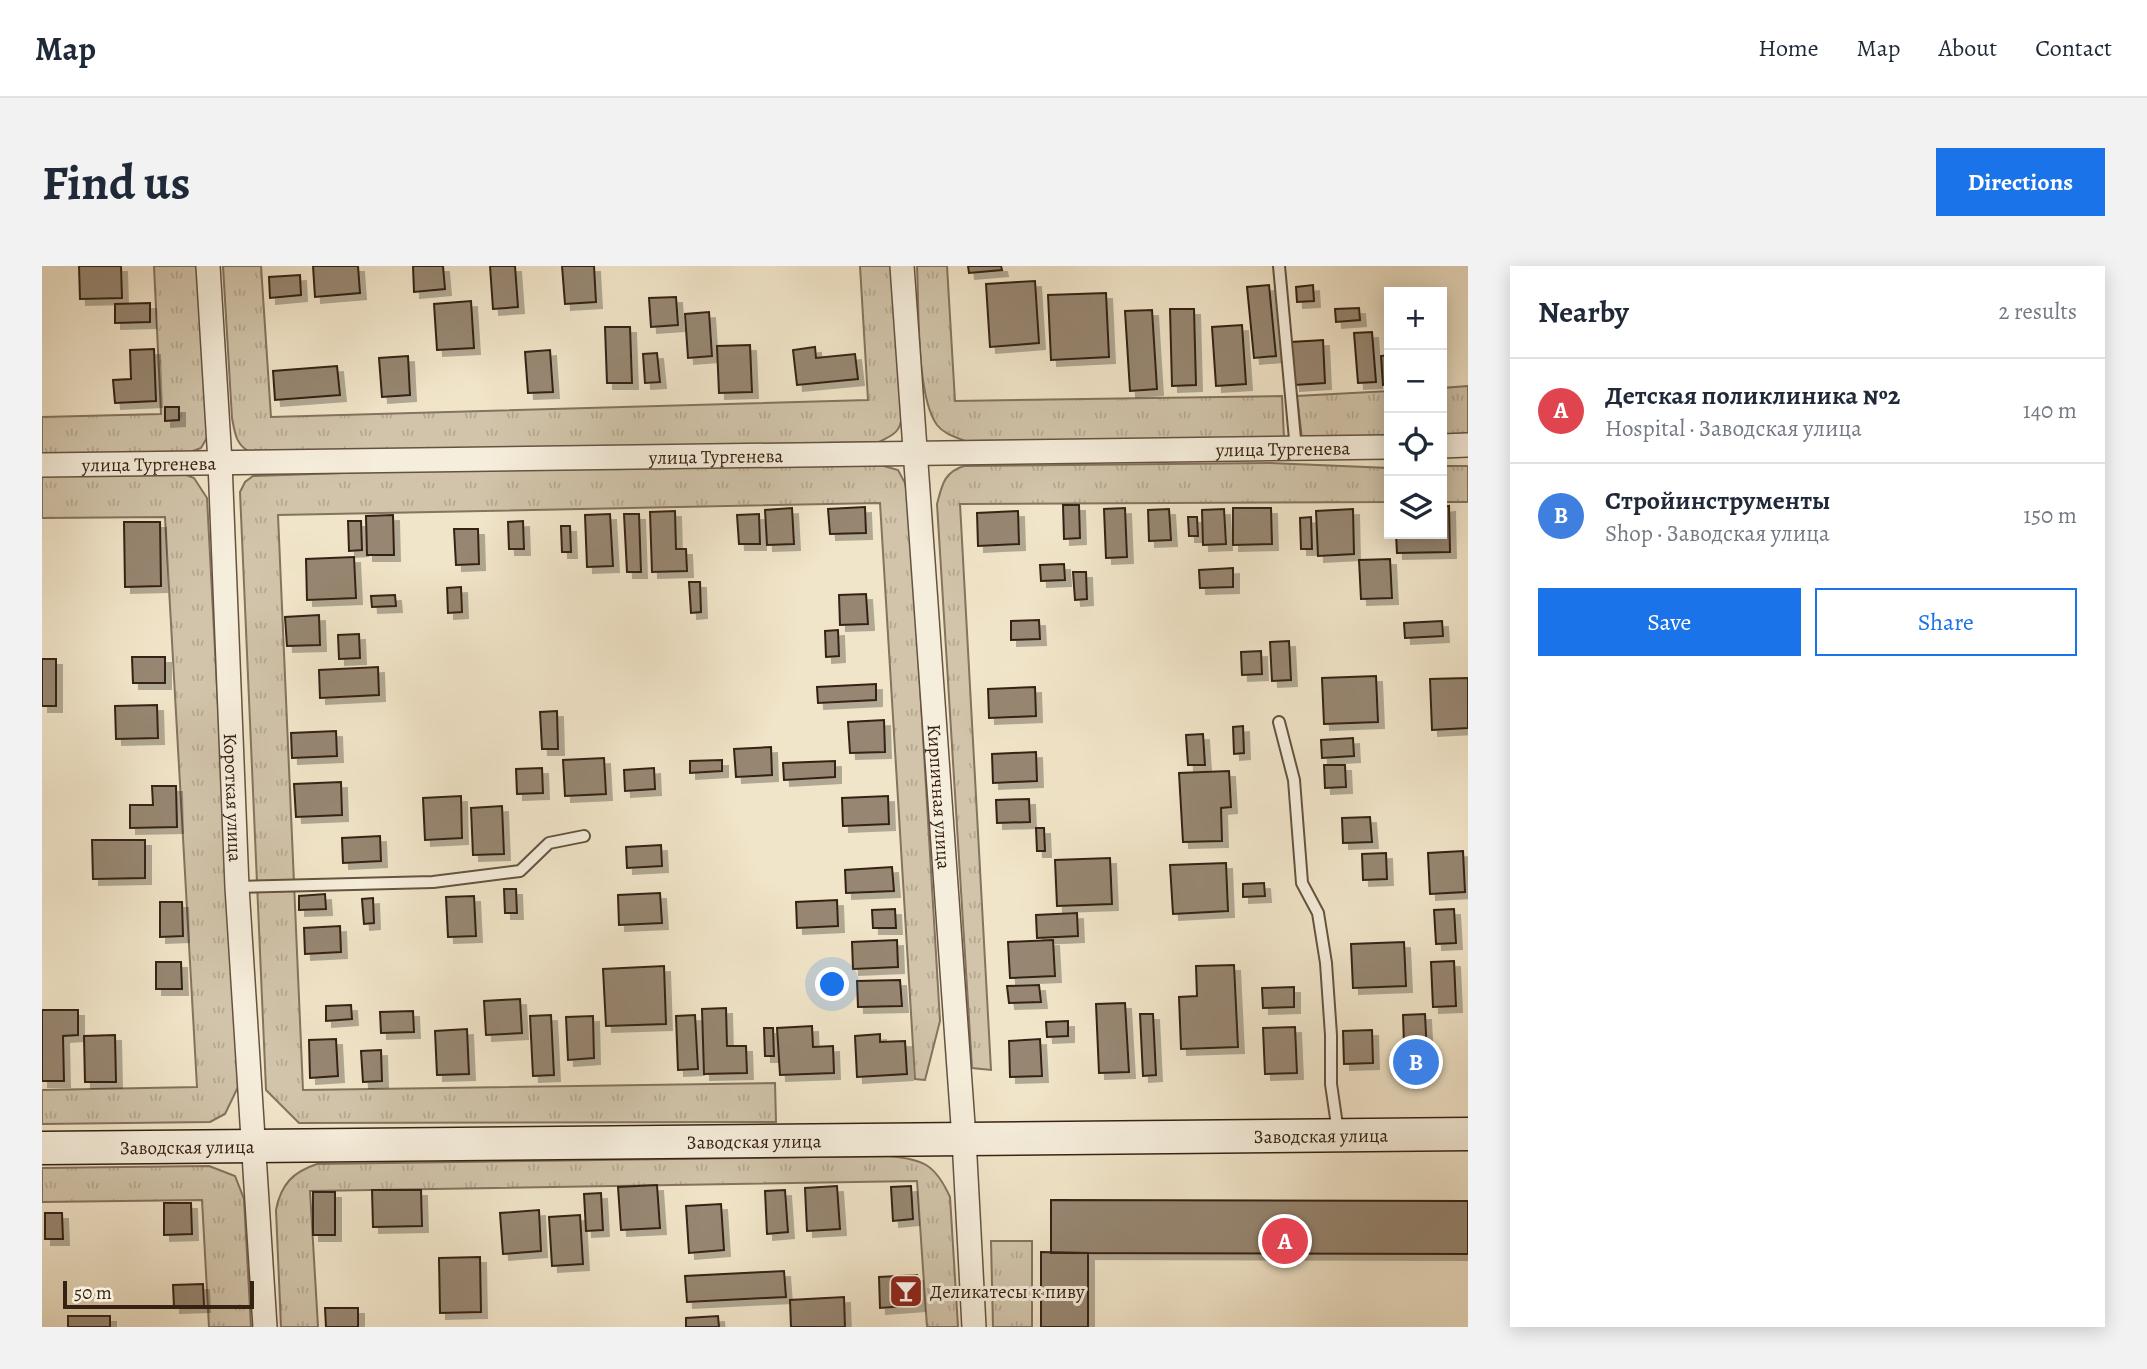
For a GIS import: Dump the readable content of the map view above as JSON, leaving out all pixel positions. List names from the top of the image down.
{
  "streets": {
    "main road": ["Заводская улица"],
    "street": ["улица Тургенева", "Кирпичная улица", "Короткая улица"]
  },
  "crossings": [
    ["улица Тургенева", "Кирпичная улица"],
    ["улица Тургенева", "Короткая улица"],
    ["Кирпичная улица", "Заводская улица"],
    ["Короткая улица", "Заводская улица"]
  ],
  "places": {
    "bar": ["Деликатесы к пиву"]
  },
  "scale_bar": "50 m",
  "page": {
    "header": "Map",
    "nav": [
      "Home",
      "Map",
      "About",
      "Contact"
    ],
    "buttons": [
      "Directions",
      ["Save", "Share"]
    ],
    "title": "Find us",
    "heading": ["Nearby", "2 results"],
    "map_buttons": ["+", "−"],
    "list": [
      {
        "mark": "A",
        "name": "Детская поликлиника №2",
        "note": "Hospital · Заводская улица",
        "value": "140 m"
      },
      {
        "mark": "B",
        "name": "Стройинструменты",
        "note": "Shop · Заводская улица",
        "value": "150 m"
      }
    ],
    "pins": ["B", "A"],
    "scale": "50 m"
  }
}
